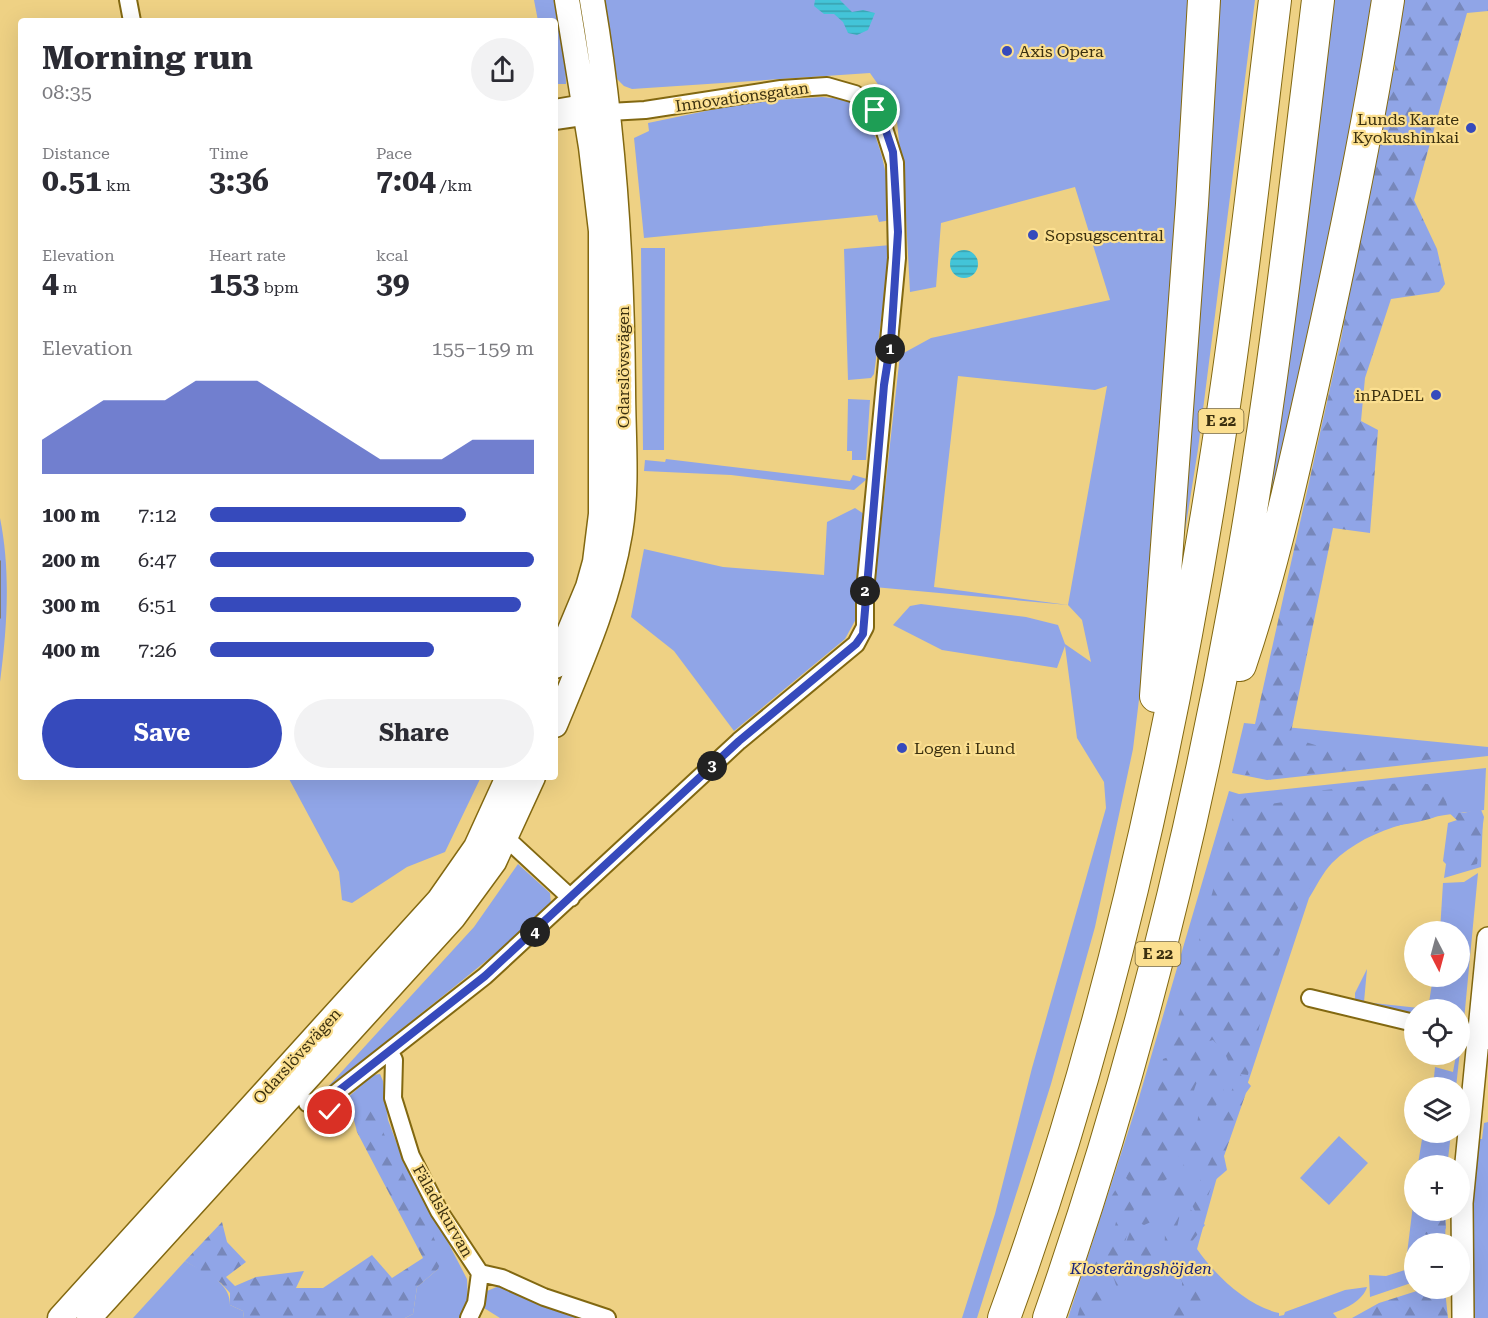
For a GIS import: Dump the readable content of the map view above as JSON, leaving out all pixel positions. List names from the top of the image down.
{
  "streets": {
    "highway": ["E 22"],
    "main road": ["Odarslövsvägen"],
    "street": ["Innovationsgatan", "Fäladskurvan"]
  },
  "crossings": [
    ["Innovationsgatan", "Odarslövsvägen"]
  ],
  "parks": ["Klosterängshöjden"],
  "places": [
    "Axis Opera",
    "Lunds Karate Kyokushinkai",
    "Sopsugscentral",
    "inPADEL",
    "Logen i Lund"
  ],
  "north": "bottom",
  "page": {
    "heading": ["Morning run", "08:35"],
    "stats": [
      ["Distance", "0.51 km"],
      ["Time", "3:36"],
      ["Pace", "7:04 /km"],
      ["Elevation", "4 m"],
      ["Heart rate", "153 bpm"],
      ["kcal", "39"]
    ],
    "chart": ["Elevation", "155–159 m"],
    "pins": [
      "1",
      "2",
      "3",
      "4"
    ],
    "list": [
      {
        "name": "100 m",
        "note": "7:12"
      },
      {
        "name": "200 m",
        "note": "6:47"
      },
      {
        "name": "300 m",
        "note": "6:51"
      },
      {
        "name": "400 m",
        "note": "7:26"
      }
    ],
    "buttons": ["Save", "Share"],
    "map_buttons": ["+", "−"]
  }
}
